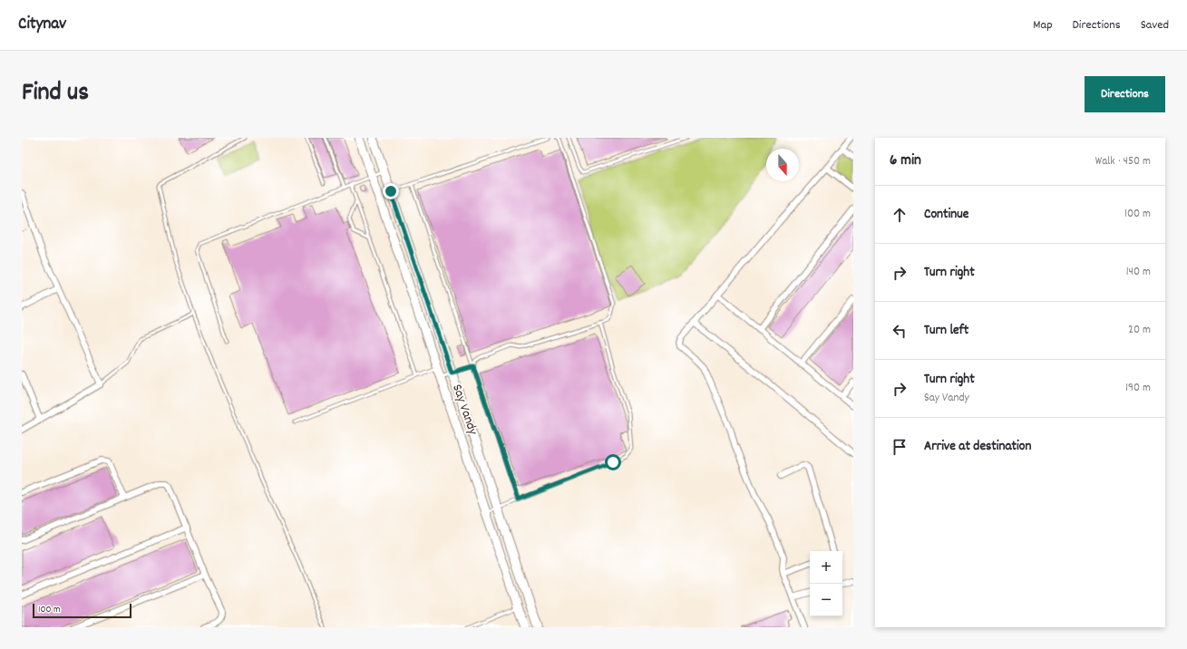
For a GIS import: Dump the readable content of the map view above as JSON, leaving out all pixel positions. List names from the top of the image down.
{
  "streets": {
    "street": ["Say Vandy"]
  },
  "scale_bar": "100 m",
  "north": "bottom",
  "page": {
    "header": "Citynav",
    "nav": ["Map", "Directions", "Saved"],
    "title": "Find us",
    "buttons": "Directions",
    "heading": ["6 min", "Walk · 450 m"],
    "list": [
      ["Continue", "100 m"],
      ["Turn right", "140 m"],
      ["Turn left", "20 m"],
      ["Turn right", "Say Vandy", "190 m"],
      "Arrive at destination"
    ],
    "map_buttons": ["+", "−"],
    "scale": "100 m"
  }
}
